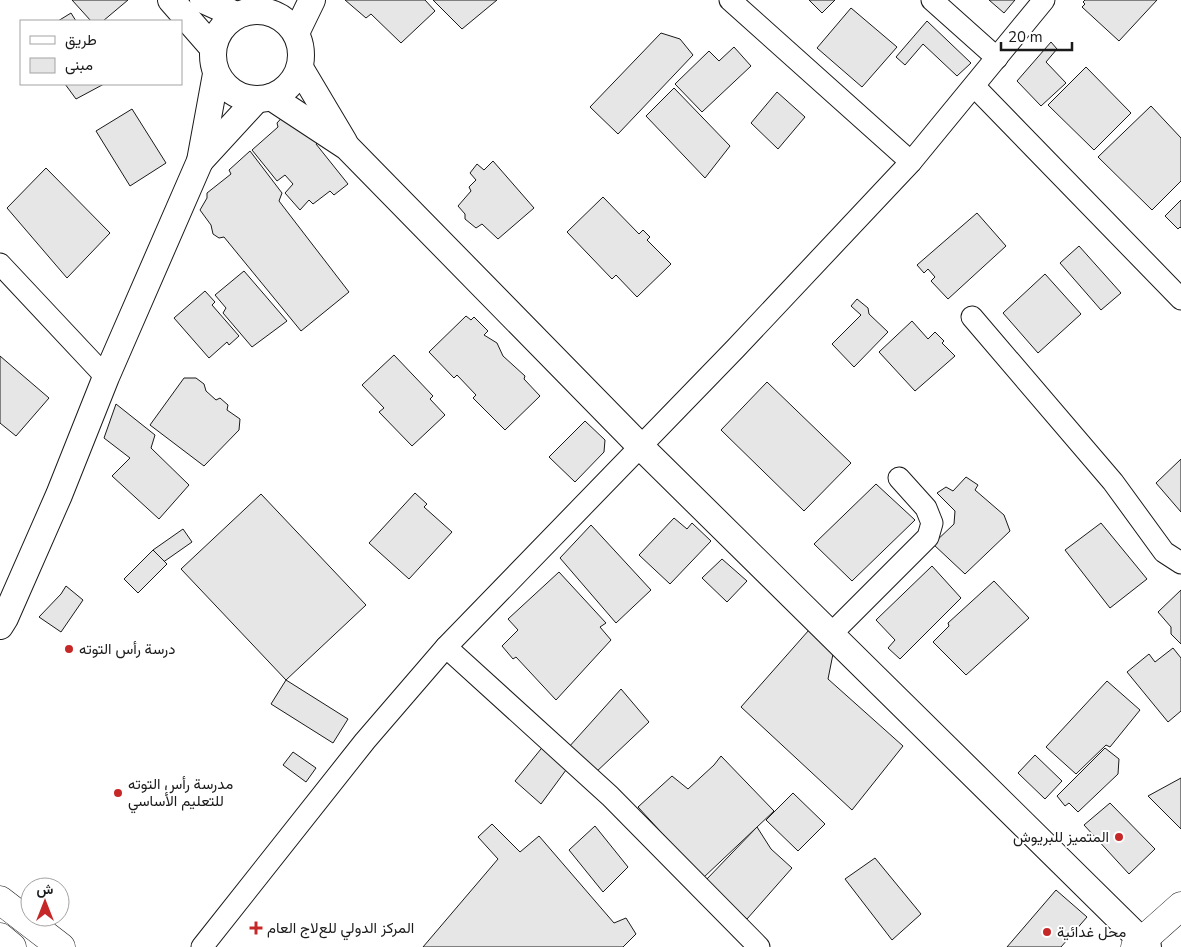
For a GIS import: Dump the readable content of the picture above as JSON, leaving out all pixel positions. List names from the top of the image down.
{
  "places": {
    "other": [
      "درسة رأس التوته",
      "مدرسة رأس التوته للتعليم الأساسي",
      "المتميز للبريوش",
      "محل غدائية"
    ],
    "health": ["المركز الدولي للعﻻج العام"]
  },
  "legend": ["طريق", "مبنى"],
  "scale_bar": "20 m",
  "north": "top"
}
